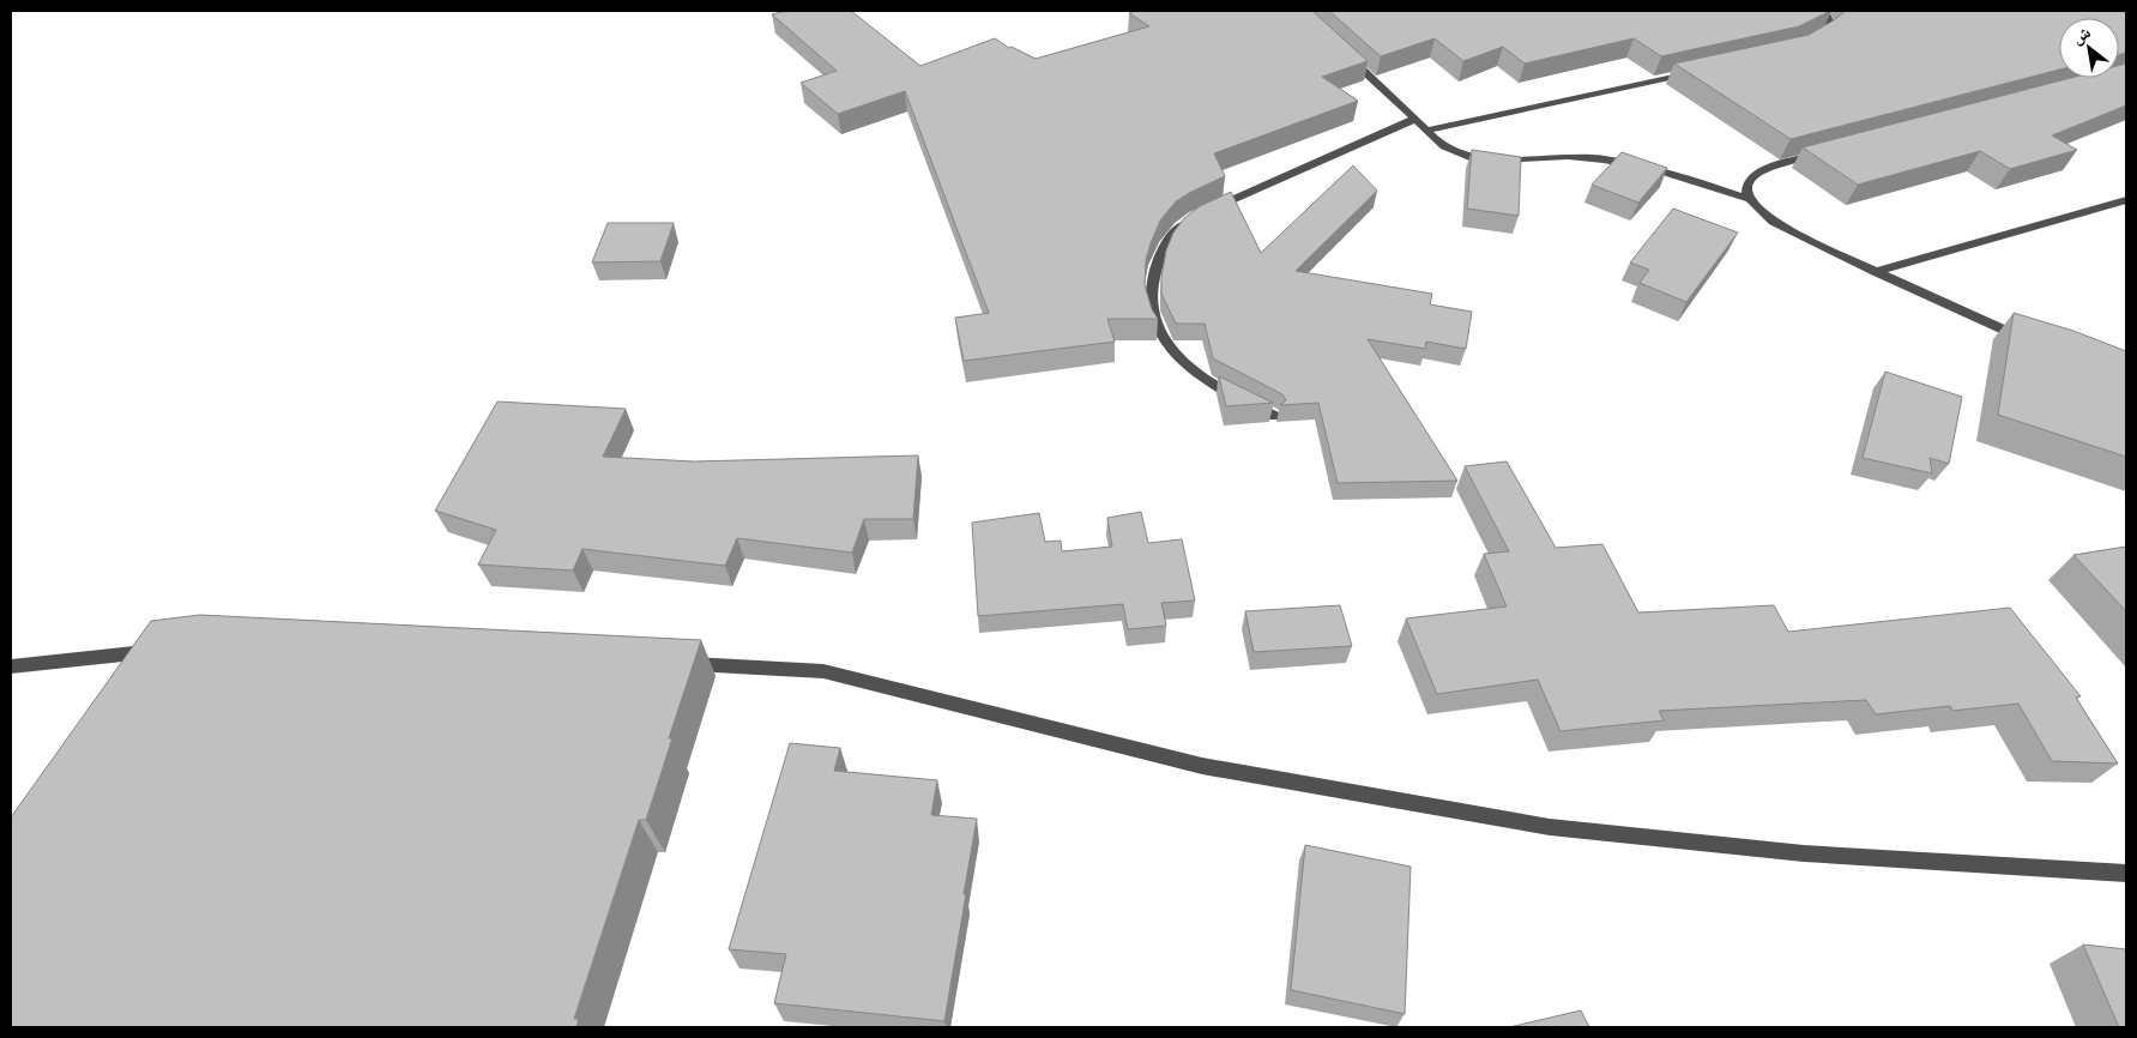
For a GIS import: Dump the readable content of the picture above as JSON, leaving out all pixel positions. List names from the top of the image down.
{
  "north": "top left"
}
